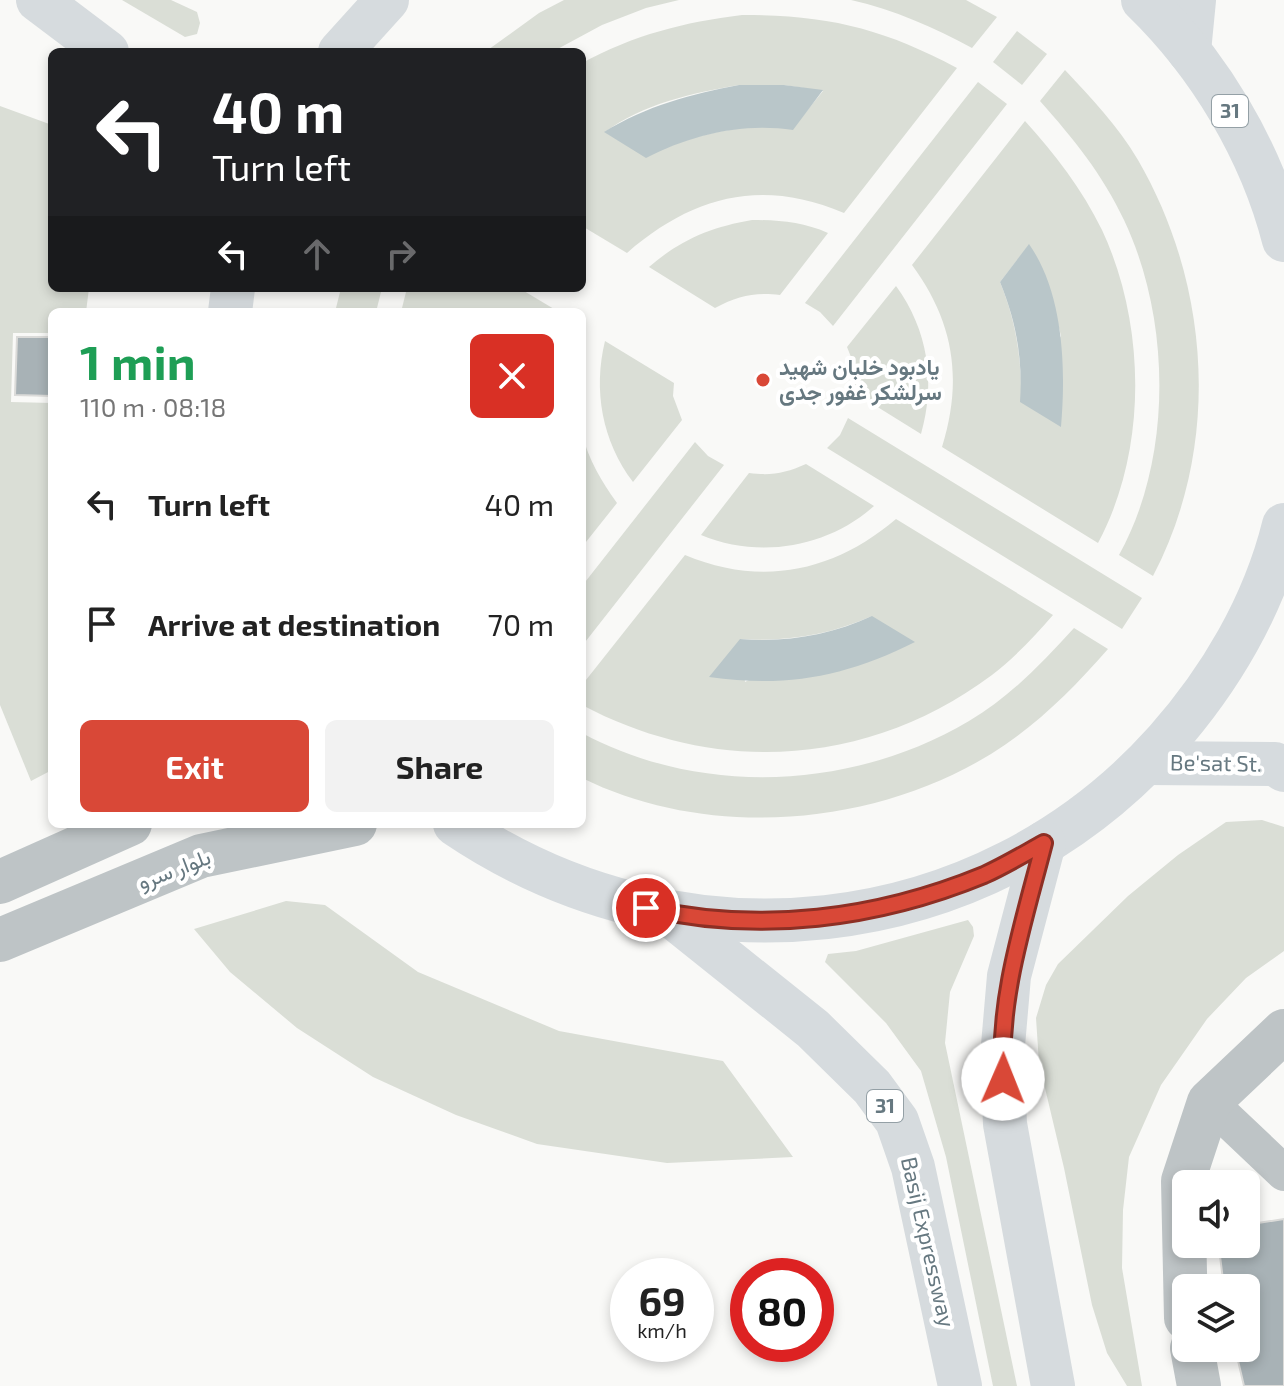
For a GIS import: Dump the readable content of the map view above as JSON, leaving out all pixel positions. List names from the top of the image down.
{
  "streets": {
    "main road": ["31", "Be'sat St.", "Basij Expressway"],
    "street": ["بلوار سرو"]
  },
  "crossings": [
    ["31", "Be'sat St."],
    ["31", "Basij Expressway"]
  ],
  "places": ["یادبود خلبان شهید سرلشکر غفور جدی"],
  "page": {
    "turn": ["40 m", "Turn left"],
    "heading": ["1 min", "110 m · 08:18"],
    "list": [
      {
        "name": "Turn left",
        "value": "40 m"
      },
      {
        "name": "Arrive at destination",
        "value": "70 m"
      }
    ],
    "buttons": ["Exit", "Share"],
    "speed": "69 km/h",
    "limit": "80"
  }
}
